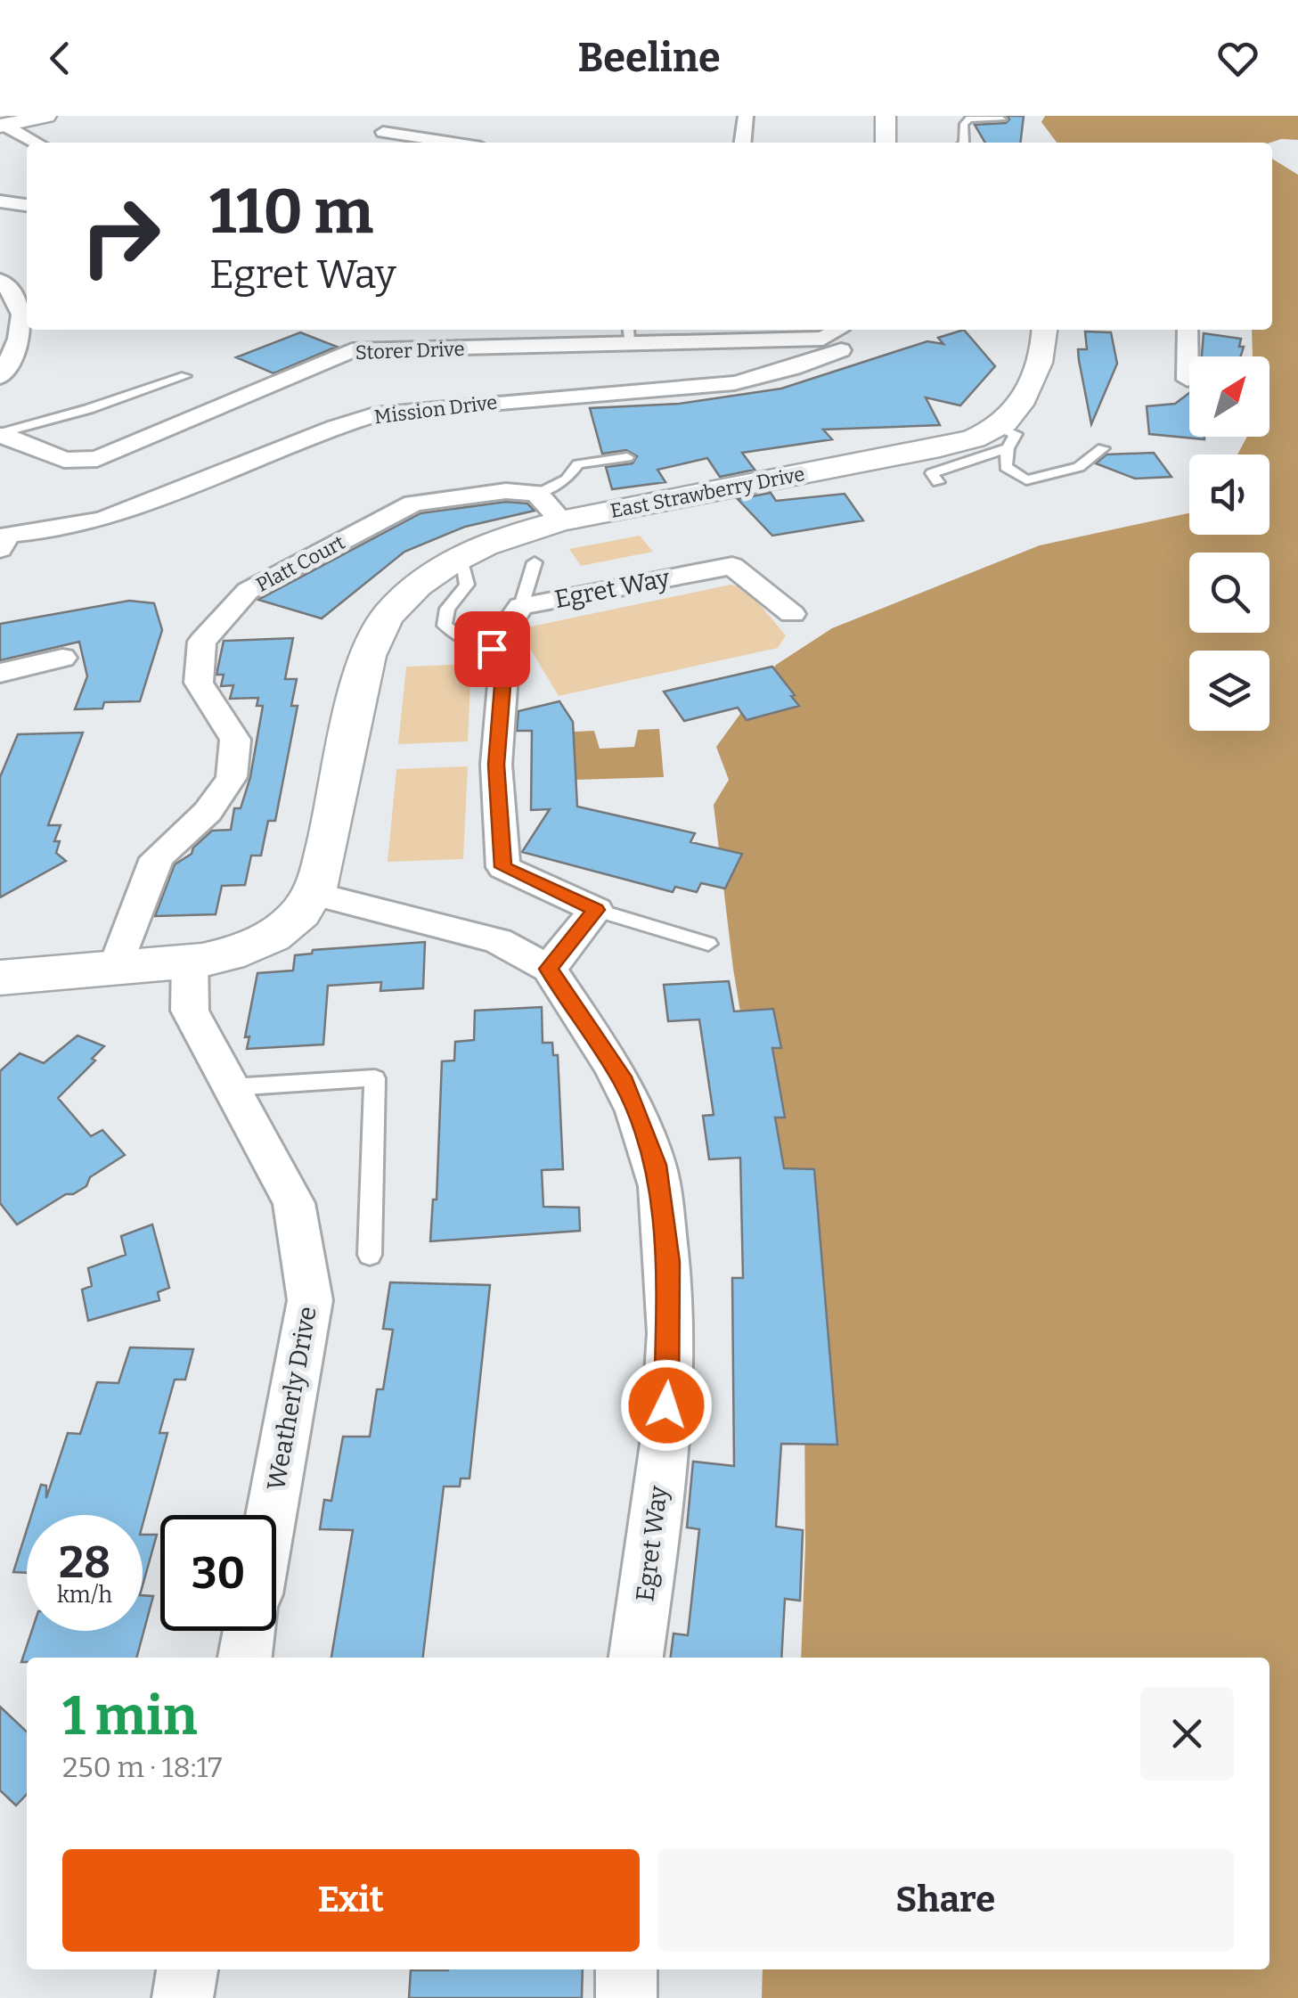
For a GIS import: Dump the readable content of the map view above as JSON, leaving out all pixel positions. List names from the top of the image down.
{
  "streets": {
    "street": [
      "Storer Drive",
      "Mission Drive",
      "East Strawberry Drive",
      "Platt Court",
      "Egret Way",
      "Weatherly Drive"
    ]
  },
  "north": "top right",
  "page": {
    "header": "Beeline",
    "turn": ["110 m", "Egret Way"],
    "speed": "28 km/h",
    "limit": "30",
    "heading": ["1 min", "250 m · 18:17"],
    "buttons": ["Exit", "Share"]
  }
}
